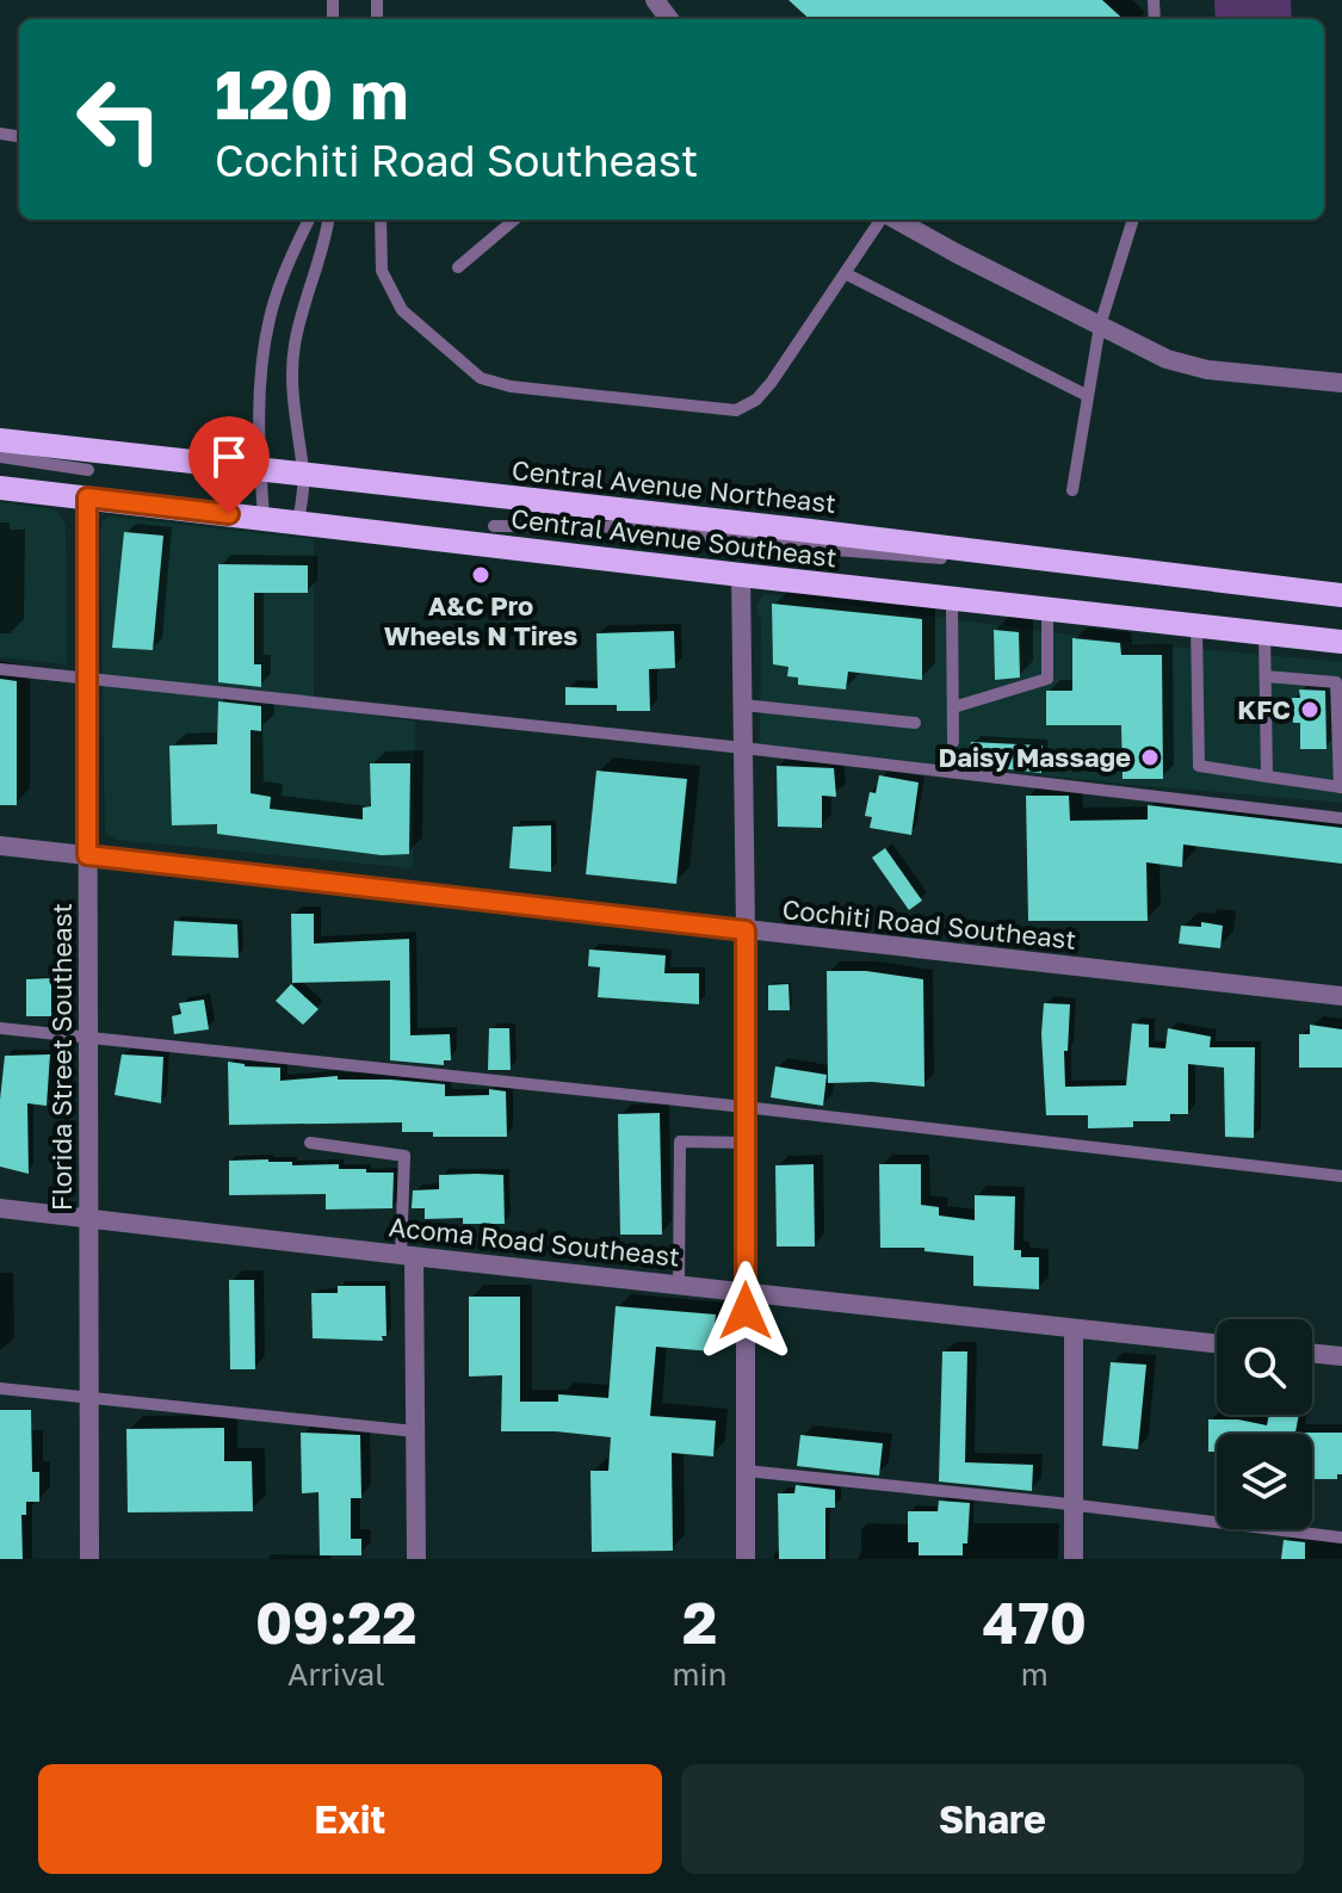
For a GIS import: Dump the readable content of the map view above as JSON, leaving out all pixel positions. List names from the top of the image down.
{
  "streets": {
    "main road": ["Central Avenue Northeast", "Central Avenue Southeast"],
    "street": ["Cochiti Road Southeast", "Florida Street Southeast", "Acoma Road Southeast"]
  },
  "crossings": [
    ["Central Avenue Southeast", "Florida Street Southeast"],
    ["Cochiti Road Southeast", "Florida Street Southeast"],
    ["Florida Street Southeast", "Acoma Road Southeast"]
  ],
  "places": ["A&C Pro Wheels N Tires", "KFC", "Daisy Massage"],
  "page": {
    "turn": ["120 m", "Cochiti Road Southeast"],
    "eta": [
      "09:22",
      "Arrival",
      "2",
      "min",
      "470",
      "m"
    ],
    "buttons": ["Exit", "Share"]
  }
}
